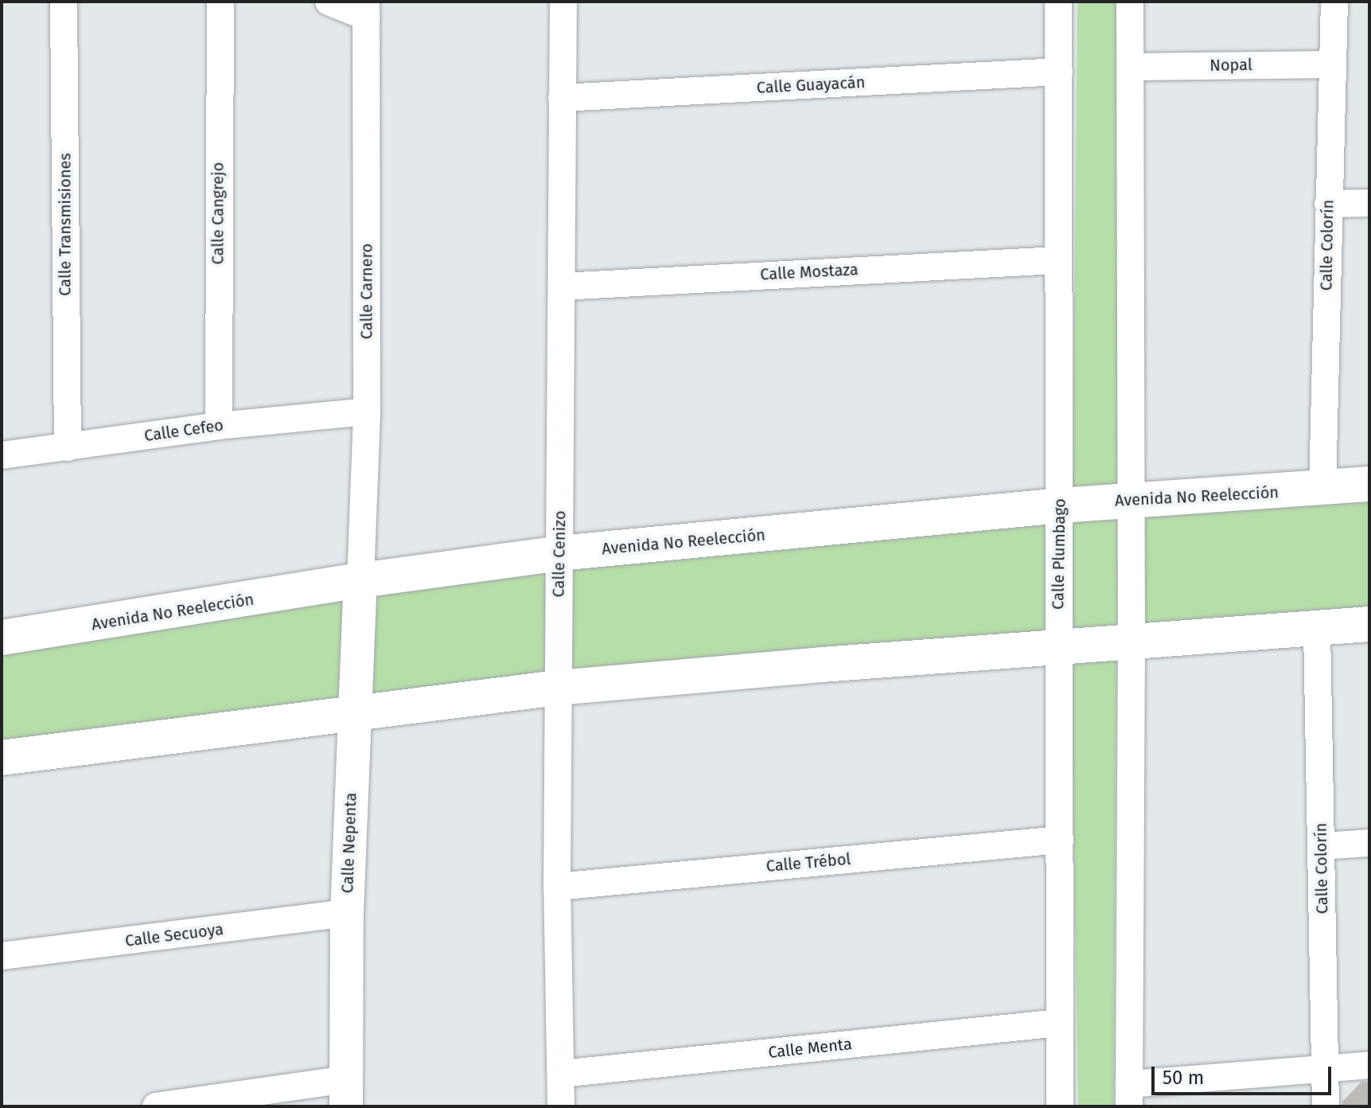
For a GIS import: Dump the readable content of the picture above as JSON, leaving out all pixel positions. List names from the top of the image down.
{
  "streets": {
    "main road": ["Avenida No Reelección"],
    "street": [
      "Nopal",
      "Calle Guayacán",
      "Calle Cangrejo",
      "Calle Transmisiones",
      "Calle Colorín",
      "Calle Mostaza",
      "Calle Carnero",
      "Calle Cefeo",
      "Calle Cenizo",
      "Calle Plumbago",
      "Calle Nepenta",
      "Calle Trébol",
      "Calle Secuoya",
      "Calle Menta"
    ]
  },
  "crossings": [
    ["Nopal", "Calle Colorín"],
    ["Calle Guayacán", "Calle Cenizo"],
    ["Calle Guayacán", "Calle Plumbago"],
    ["Calle Cangrejo", "Calle Cefeo"],
    ["Calle Transmisiones", "Calle Cefeo"],
    ["Calle Colorín", "Avenida No Reelección"],
    ["Calle Mostaza", "Calle Cenizo"],
    ["Calle Mostaza", "Calle Plumbago"],
    ["Calle Carnero", "Calle Cefeo"],
    ["Calle Carnero", "Avenida No Reelección"],
    ["Calle Carnero", "Calle Nepenta"],
    ["Avenida No Reelección", "Calle Cenizo"],
    ["Avenida No Reelección", "Calle Plumbago"],
    ["Avenida No Reelección", "Calle Nepenta"],
    ["Calle Cenizo", "Calle Trébol"],
    ["Calle Cenizo", "Calle Menta"],
    ["Calle Plumbago", "Calle Trébol"],
    ["Calle Plumbago", "Calle Menta"],
    ["Calle Nepenta", "Calle Secuoya"]
  ],
  "scale_bar": "50 m"
}
